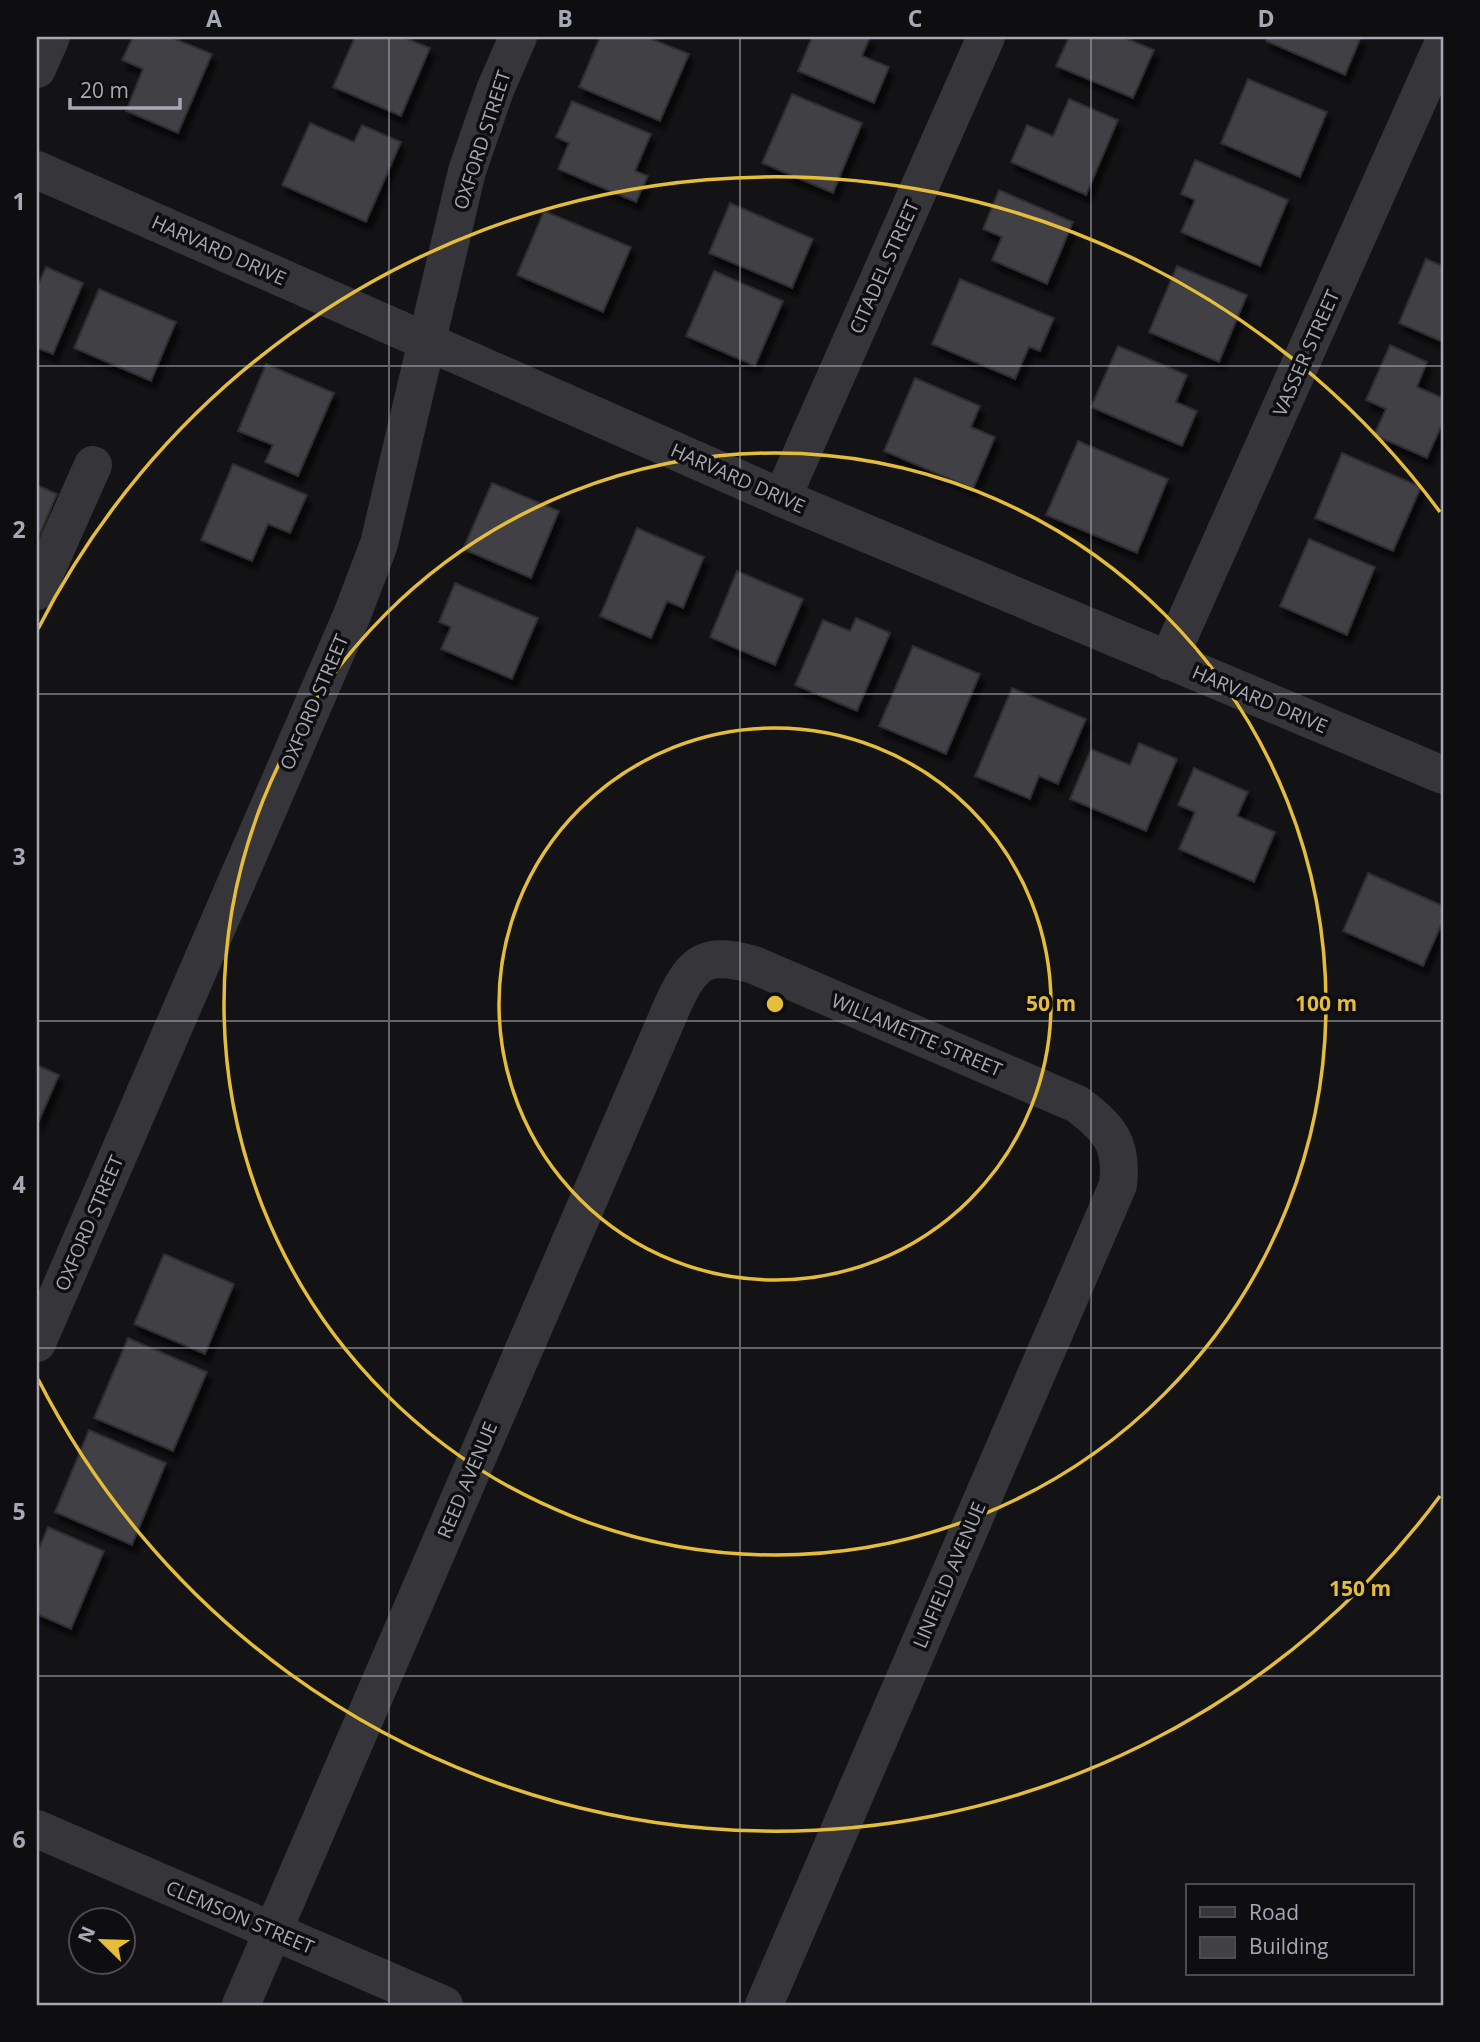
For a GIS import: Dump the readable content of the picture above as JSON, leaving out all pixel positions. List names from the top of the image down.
{
  "streets": {
    "street": [
      "OXFORD STREET",
      "HARVARD DRIVE",
      "CITADEL STREET",
      "VASSER STREET",
      "WILLAMETTE STREET",
      "REED AVENUE",
      "LINFIELD AVENUE",
      "CLEMSON STREET"
    ]
  },
  "crossings": [
    ["OXFORD STREET", "HARVARD DRIVE"],
    ["HARVARD DRIVE", "CITADEL STREET"],
    ["HARVARD DRIVE", "VASSER STREET"],
    ["WILLAMETTE STREET", "REED AVENUE"],
    ["WILLAMETTE STREET", "LINFIELD AVENUE"],
    ["REED AVENUE", "CLEMSON STREET"]
  ],
  "legend": ["Road", "Building"],
  "scale_bar": "20 m",
  "north": "top left",
  "grid": {
    "columns": [
      "A",
      "B",
      "C",
      "D"
    ],
    "rows": [
      "1",
      "2",
      "3",
      "4",
      "5",
      "6"
    ]
  },
  "rings": ["50 m", "100 m", "150 m"]
}
